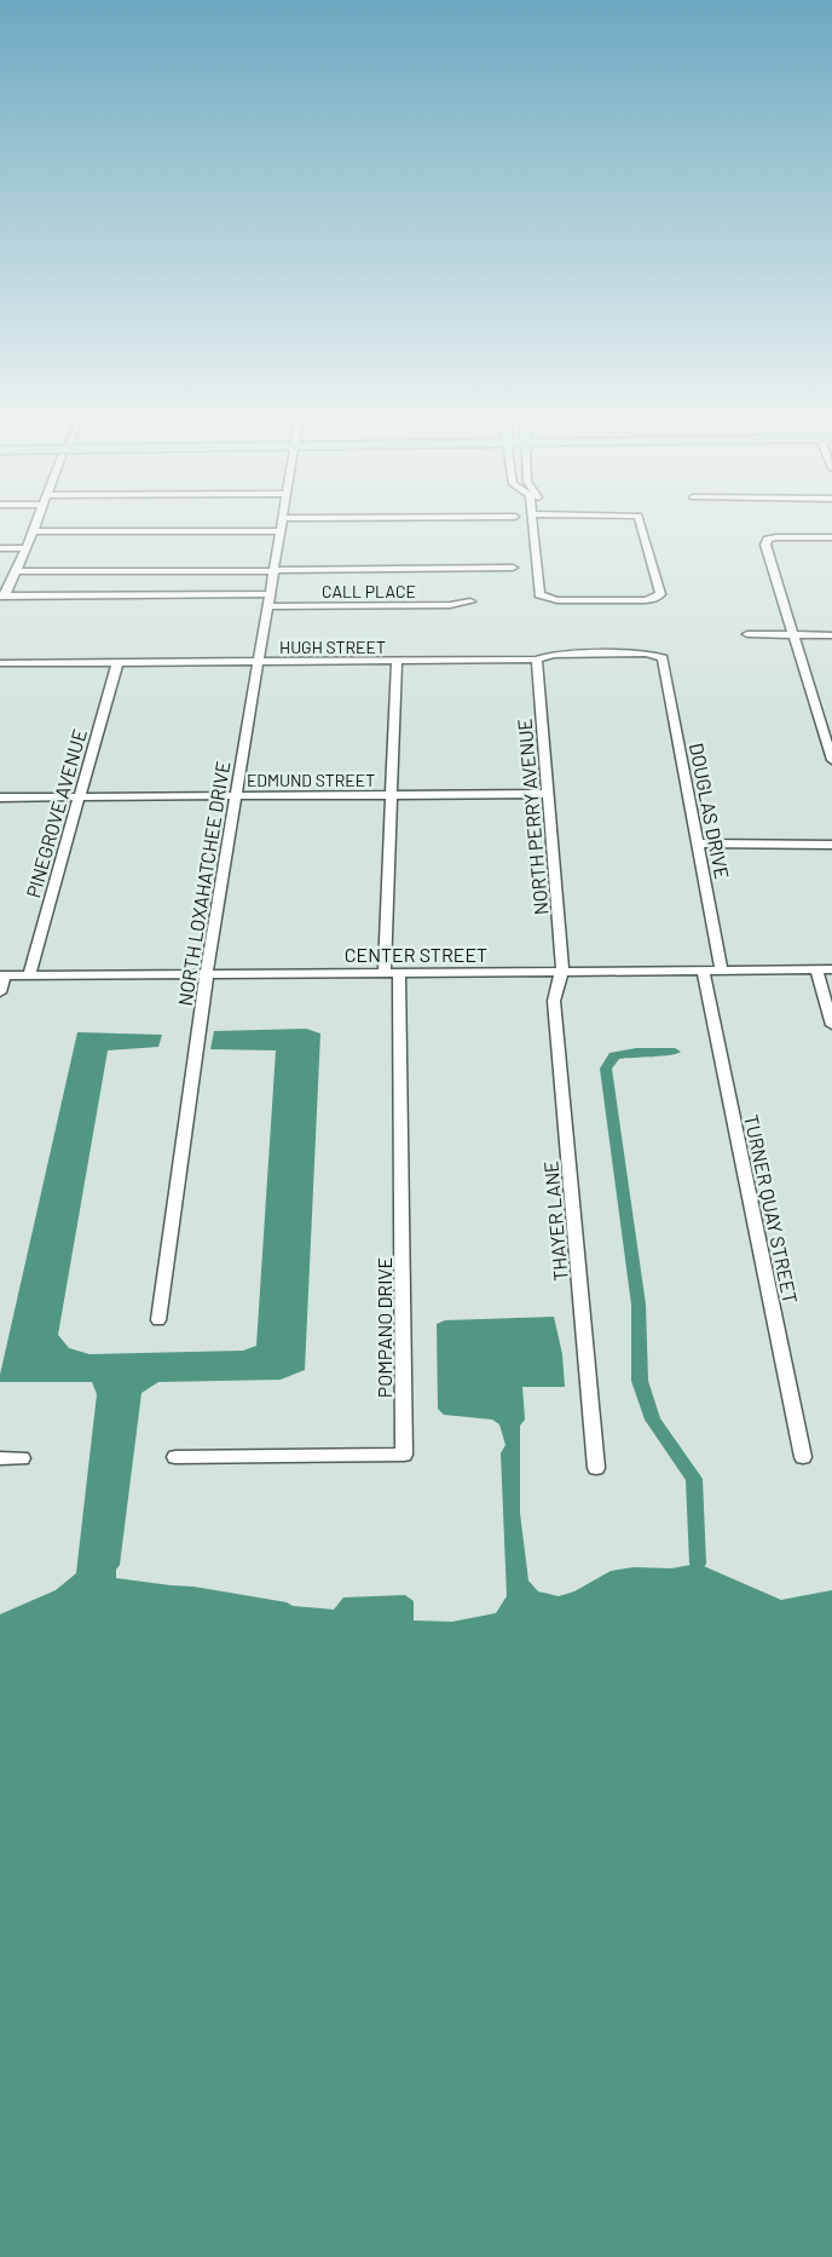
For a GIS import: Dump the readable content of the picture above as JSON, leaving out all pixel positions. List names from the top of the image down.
{
  "streets": {
    "street": [
      "CALL PLACE",
      "HUGH STREET",
      "EDMUND STREET",
      "DOUGLAS DRIVE",
      "PINEGROVE AVENUE",
      "NORTH PERRY AVENUE",
      "NORTH LOXAHATCHEE DRIVE",
      "CENTER STREET",
      "TURNER QUAY STREET",
      "THAYER LANE",
      "POMPANO DRIVE"
    ]
  },
  "crossings": [
    ["CALL PLACE", "NORTH LOXAHATCHEE DRIVE"],
    ["HUGH STREET", "DOUGLAS DRIVE"],
    ["HUGH STREET", "PINEGROVE AVENUE"],
    ["HUGH STREET", "NORTH PERRY AVENUE"],
    ["HUGH STREET", "NORTH LOXAHATCHEE DRIVE"],
    ["EDMUND STREET", "PINEGROVE AVENUE"],
    ["EDMUND STREET", "NORTH PERRY AVENUE"],
    ["EDMUND STREET", "NORTH LOXAHATCHEE DRIVE"],
    ["DOUGLAS DRIVE", "CENTER STREET"],
    ["PINEGROVE AVENUE", "CENTER STREET"],
    ["NORTH PERRY AVENUE", "CENTER STREET"],
    ["NORTH PERRY AVENUE", "THAYER LANE"],
    ["NORTH LOXAHATCHEE DRIVE", "CENTER STREET"],
    ["CENTER STREET", "TURNER QUAY STREET"],
    ["CENTER STREET", "THAYER LANE"],
    ["CENTER STREET", "POMPANO DRIVE"]
  ]
}
